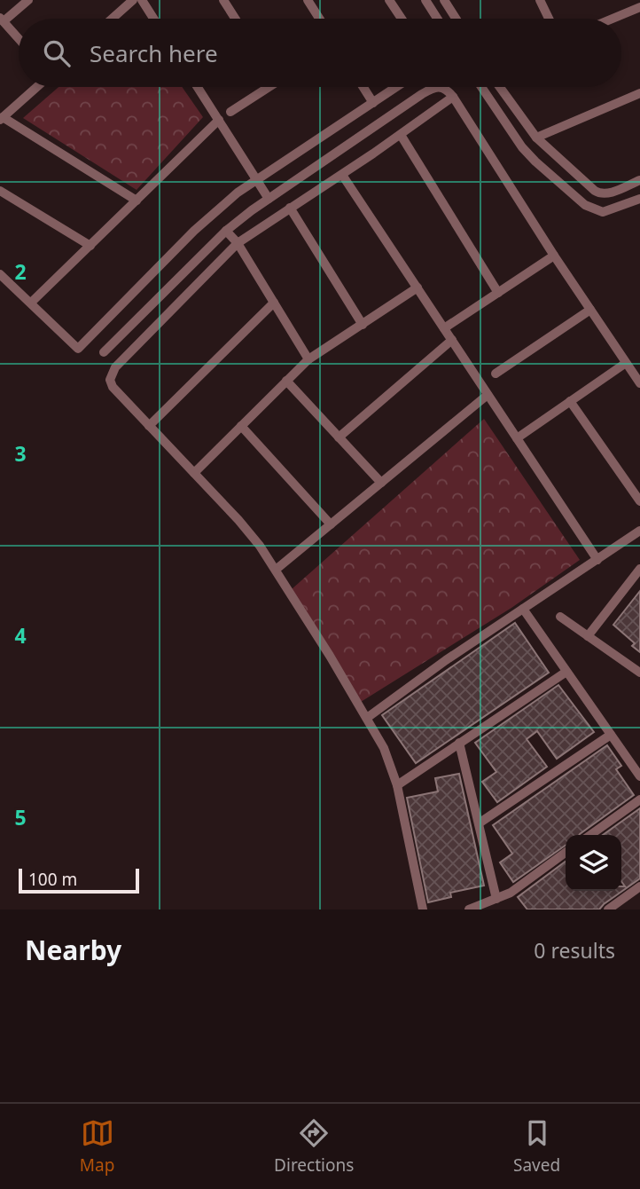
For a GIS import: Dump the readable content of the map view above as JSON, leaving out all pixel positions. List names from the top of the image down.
{
  "scale_bar": "100 m",
  "page": {
    "search": "Search here",
    "scale": "100 m",
    "heading": ["Nearby", "0 results"],
    "nav": ["Map", "Directions", "Saved"]
  },
  "grid": {
    "rows": [
      "2",
      "3",
      "4",
      "5"
    ]
  }
}
